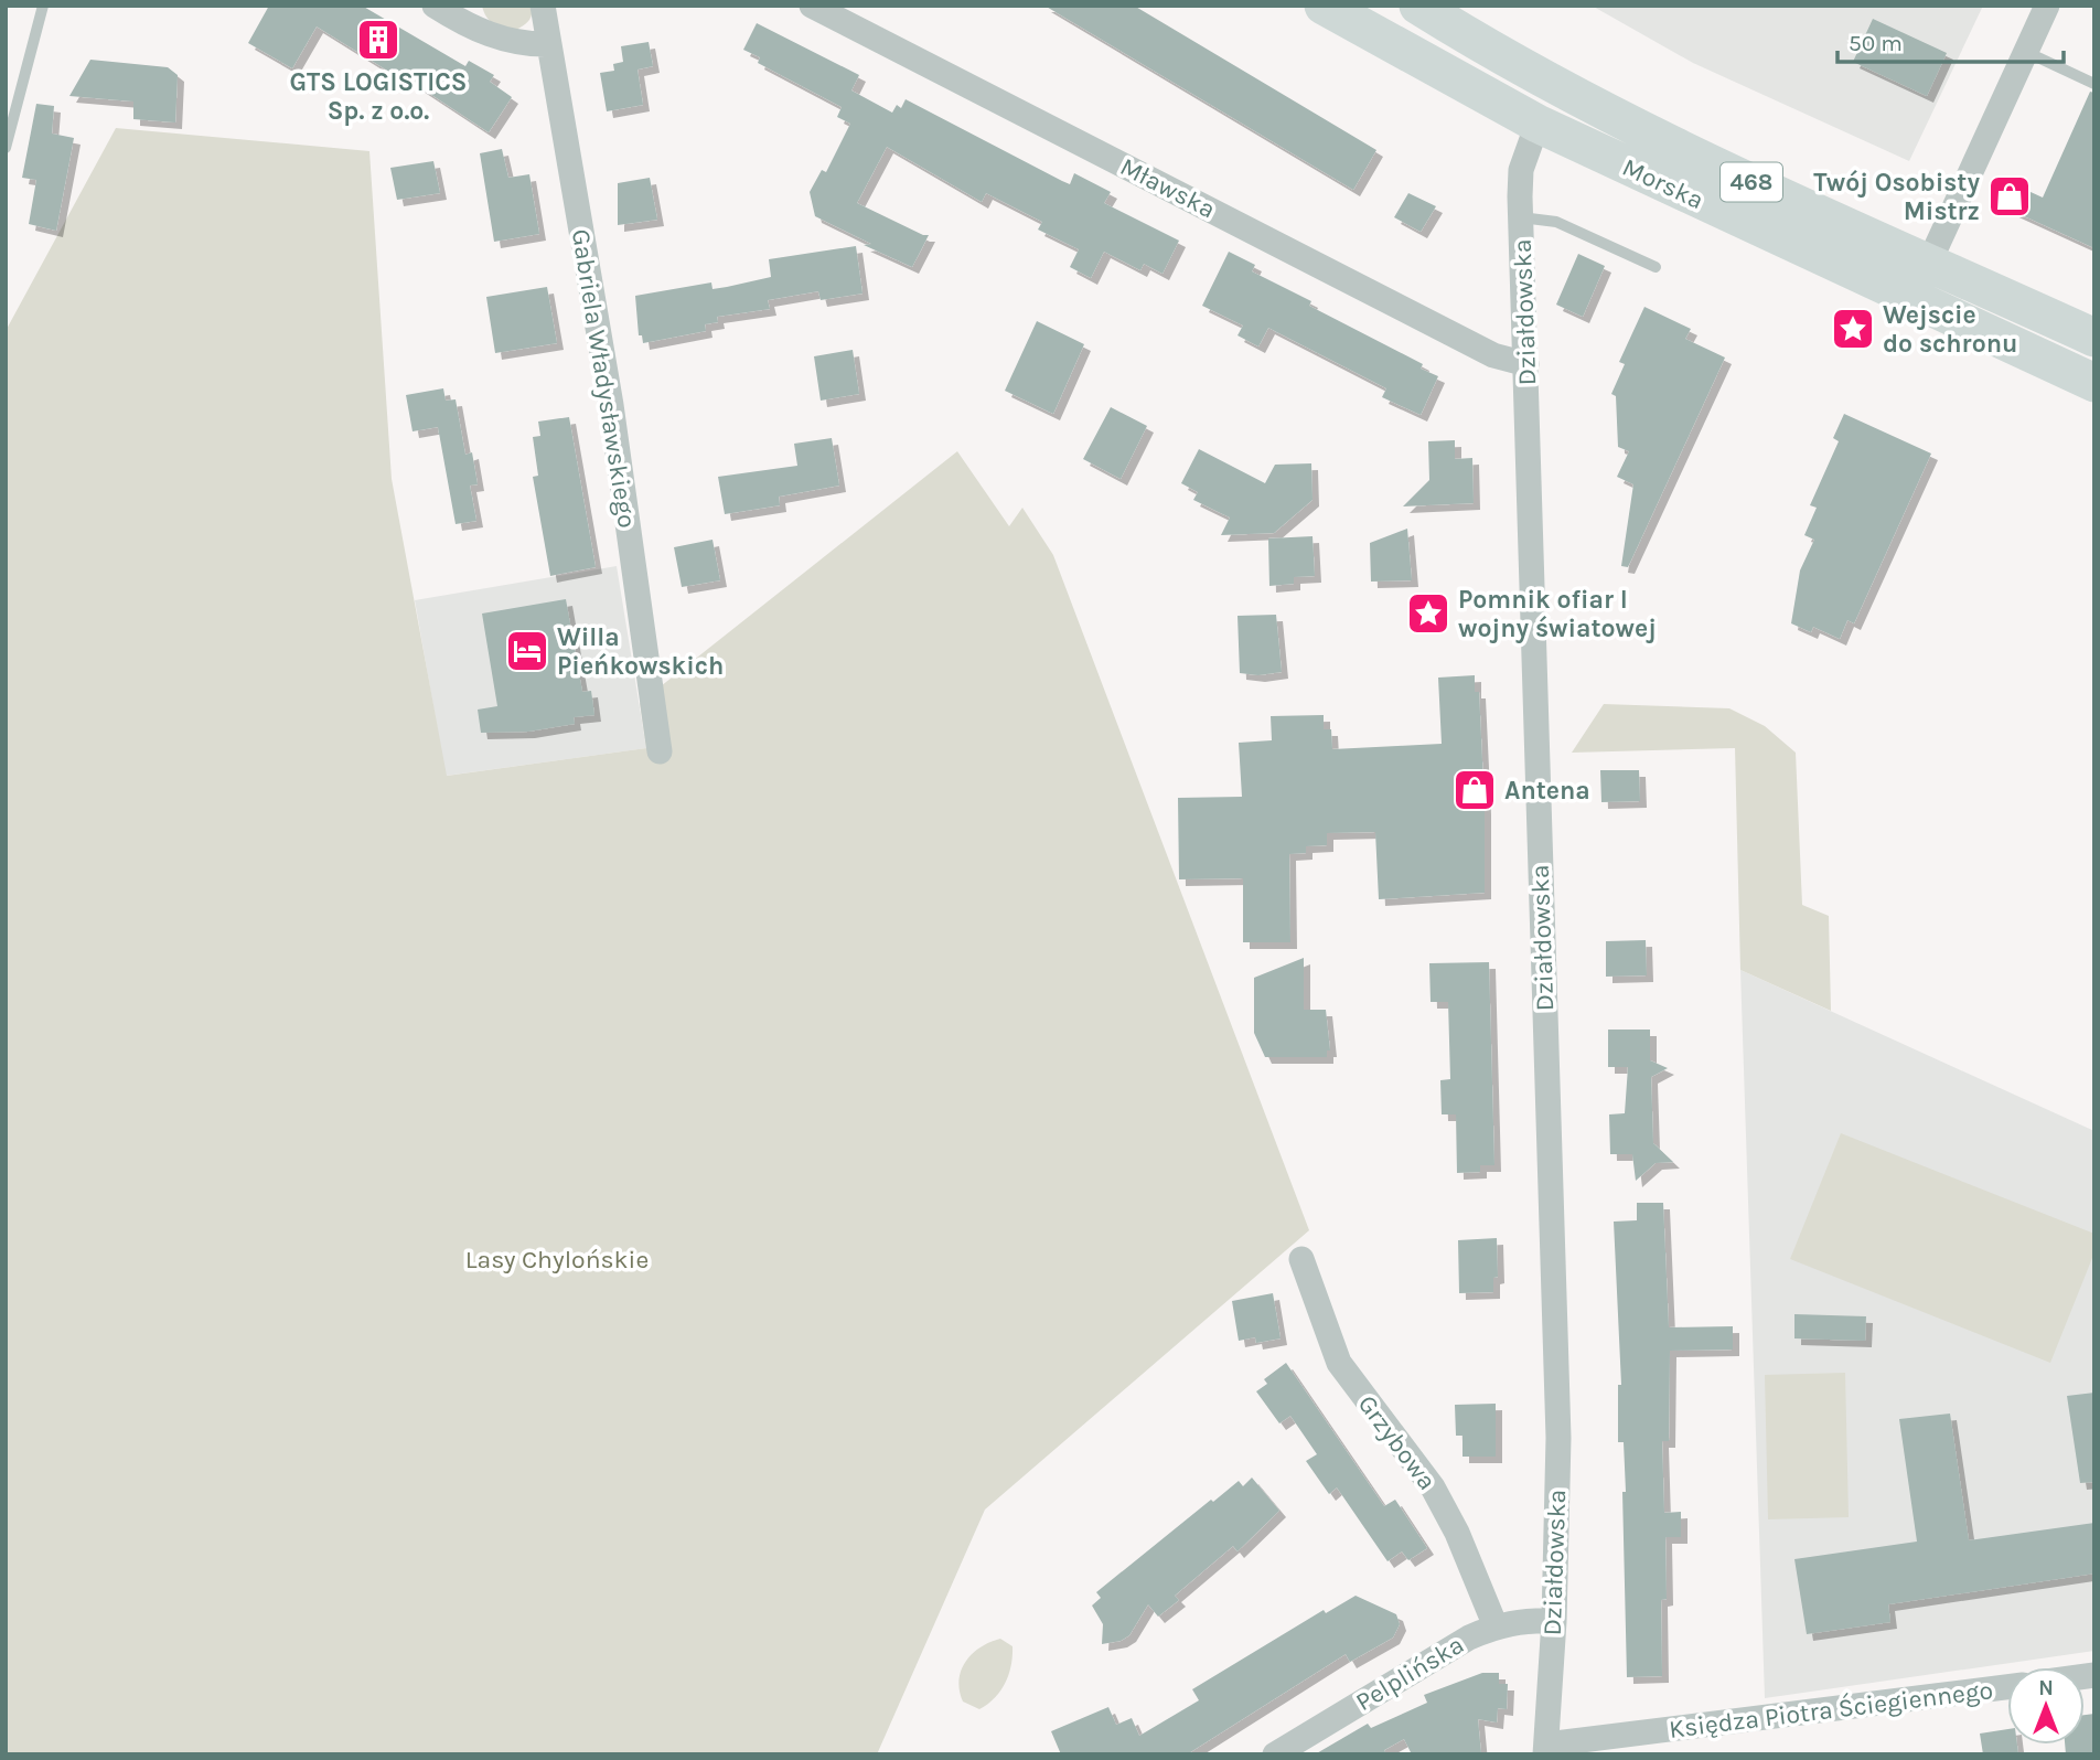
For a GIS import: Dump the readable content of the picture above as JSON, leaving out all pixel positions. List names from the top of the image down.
{
  "streets": {
    "main road": ["468", "Morska"],
    "street": [
      "Mławska",
      "Działdowska",
      "Gabriela Władysławskiego",
      "Grzybowa",
      "Pelplińska",
      "Księdza Piotra Ściegiennego"
    ]
  },
  "crossings": [
    ["Morska", "Działdowska"],
    ["Mławska", "Działdowska"],
    ["Działdowska", "Pelplińska"],
    ["Działdowska", "Księdza Piotra Ściegiennego"],
    ["Grzybowa", "Pelplińska"]
  ],
  "parks": ["Lasy Chylońskie"],
  "places": {
    "building": ["GTS LOGISTICS Sp. z o.o."],
    "shop": ["Twój Osobisty Mistrz", "Antena"],
    "place": ["Wejscie do schronu", "Pomnik ofiar I wojny światowej"],
    "hotel": ["Willa Pieńkowskich"]
  },
  "scale_bar": "50 m",
  "north": "top"
}
